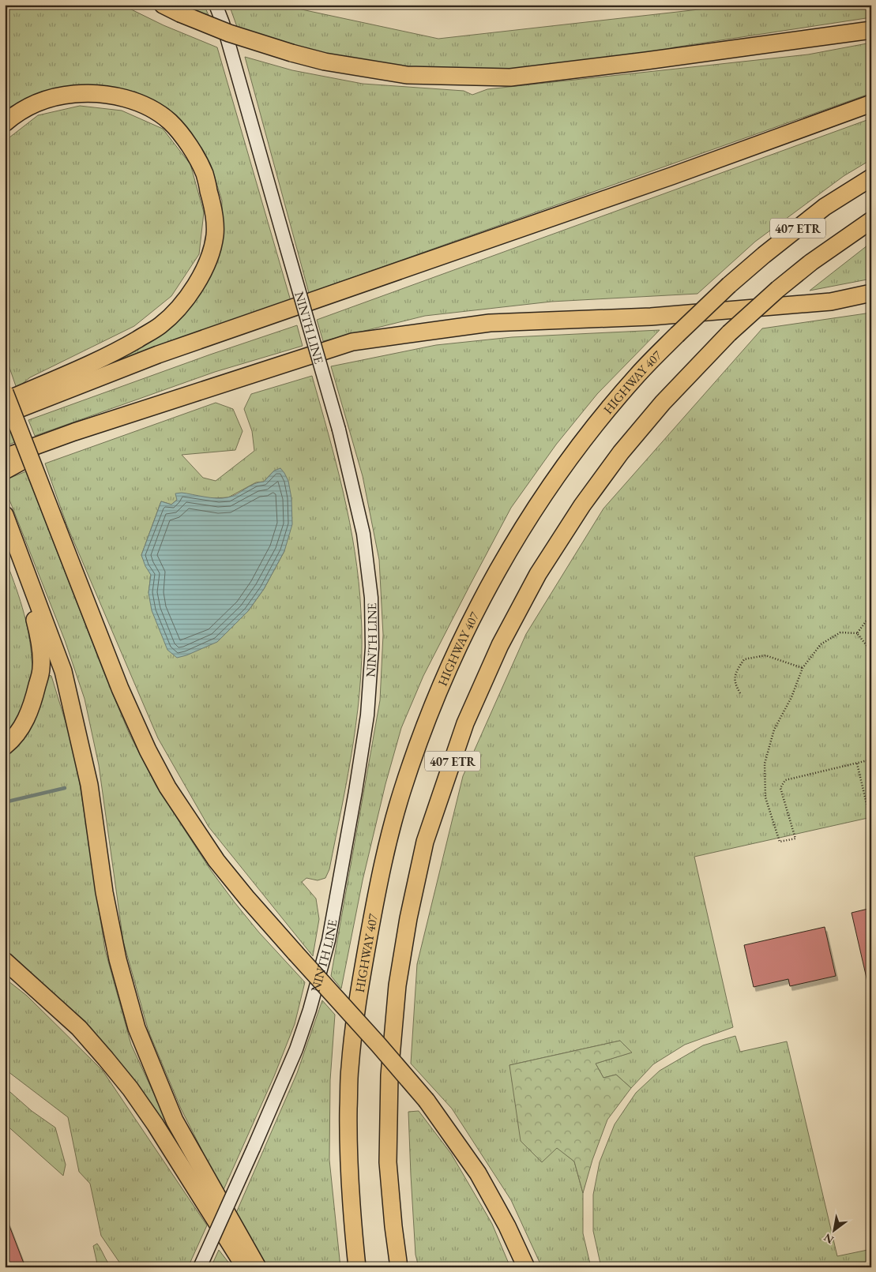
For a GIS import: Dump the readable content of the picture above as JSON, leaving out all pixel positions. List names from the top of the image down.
{
  "streets": {
    "highway": ["407 ETR", "HIGHWAY 407"],
    "main road": ["NINTH LINE"]
  },
  "north": "bottom left"
}
